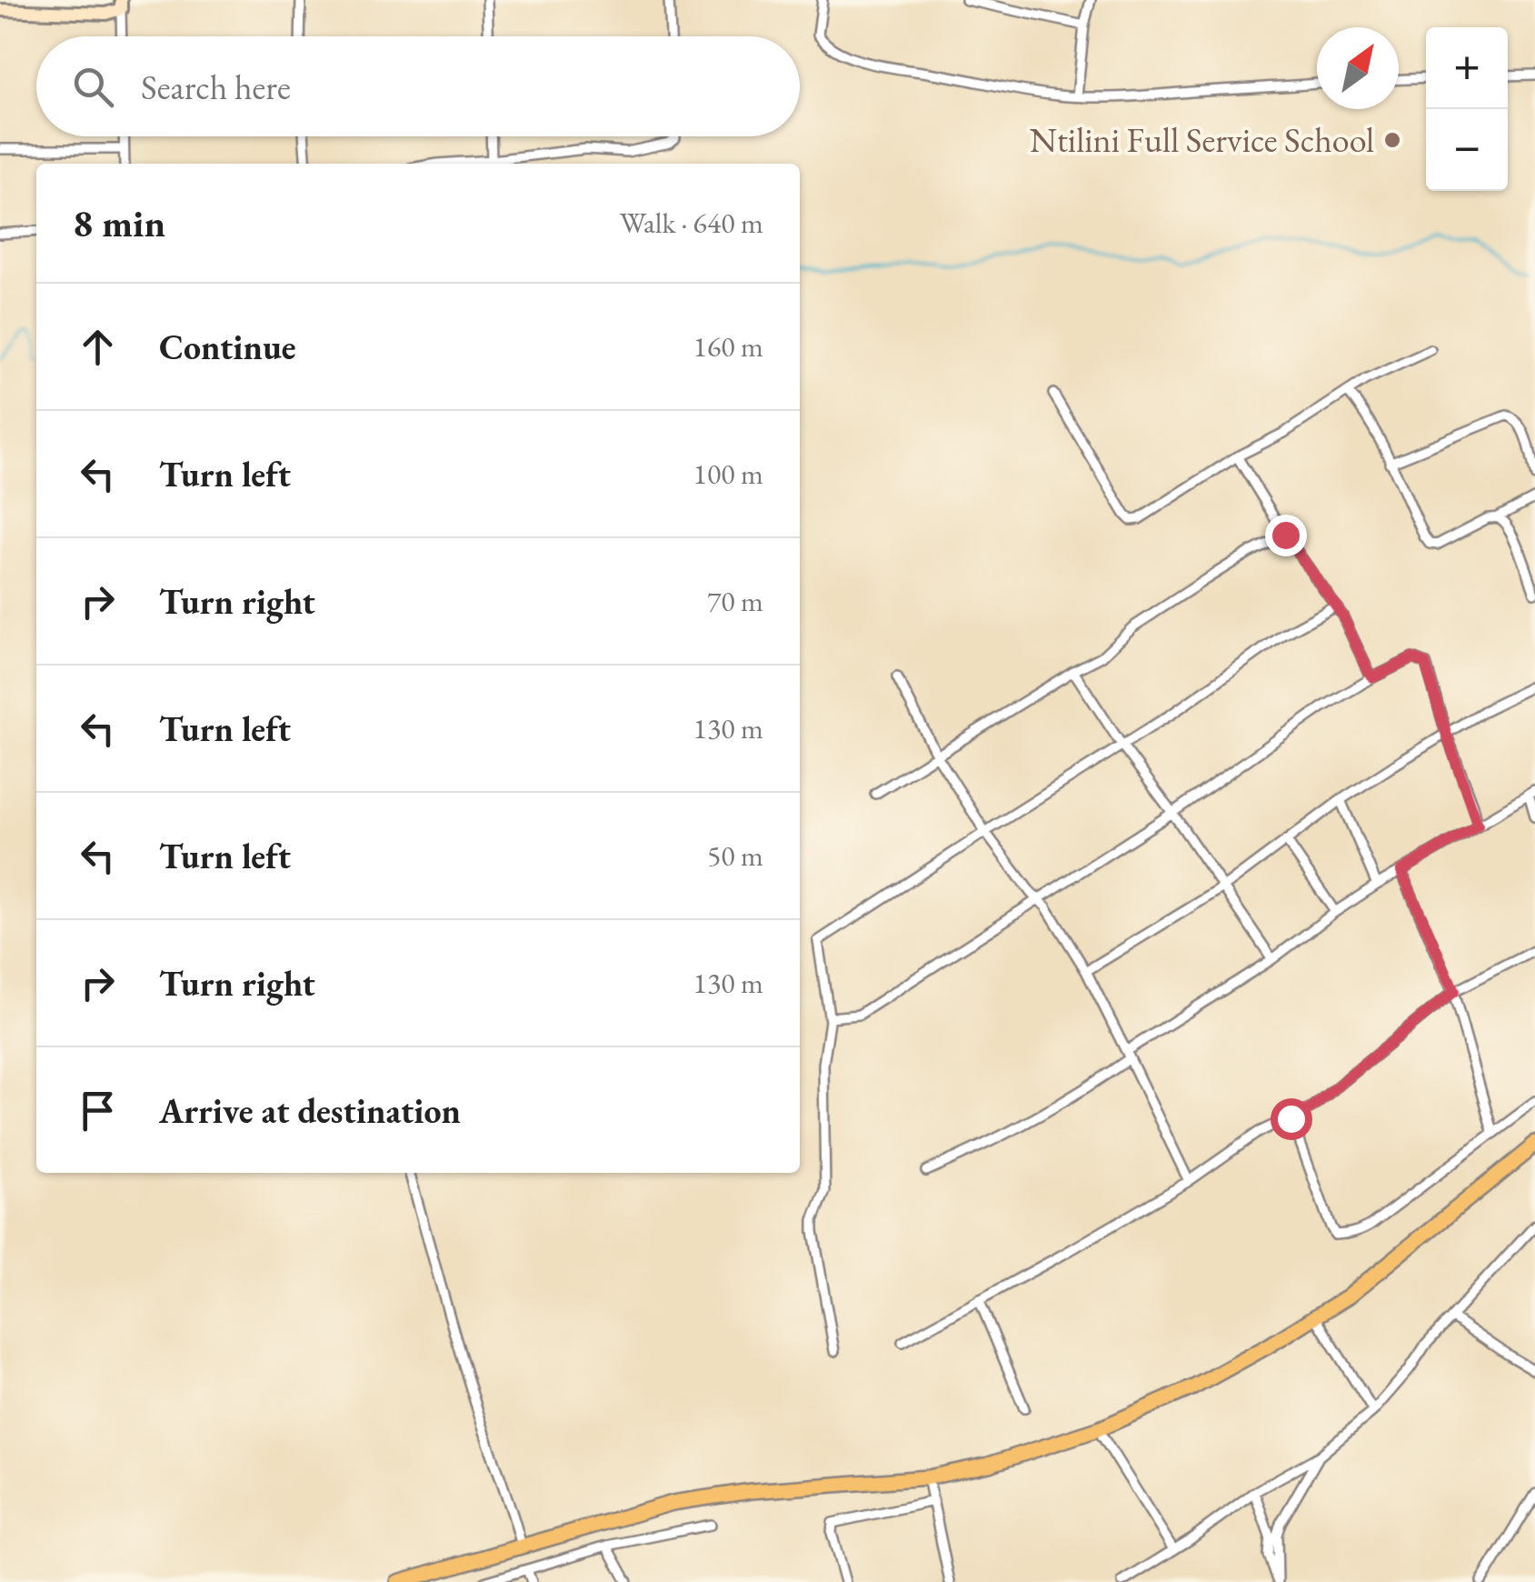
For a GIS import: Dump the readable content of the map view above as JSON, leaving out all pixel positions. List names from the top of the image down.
{
  "places": ["Ntilini Full Service School"],
  "north": "top right",
  "page": {
    "map_buttons": ["+", "−"],
    "search": "Search here",
    "heading": ["8 min", "Walk · 640 m"],
    "list": [
      ["Continue", "160 m"],
      ["Turn left", "100 m"],
      ["Turn right", "70 m"],
      ["Turn left", "130 m"],
      ["Turn left", "50 m"],
      ["Turn right", "130 m"],
      "Arrive at destination"
    ]
  }
}
